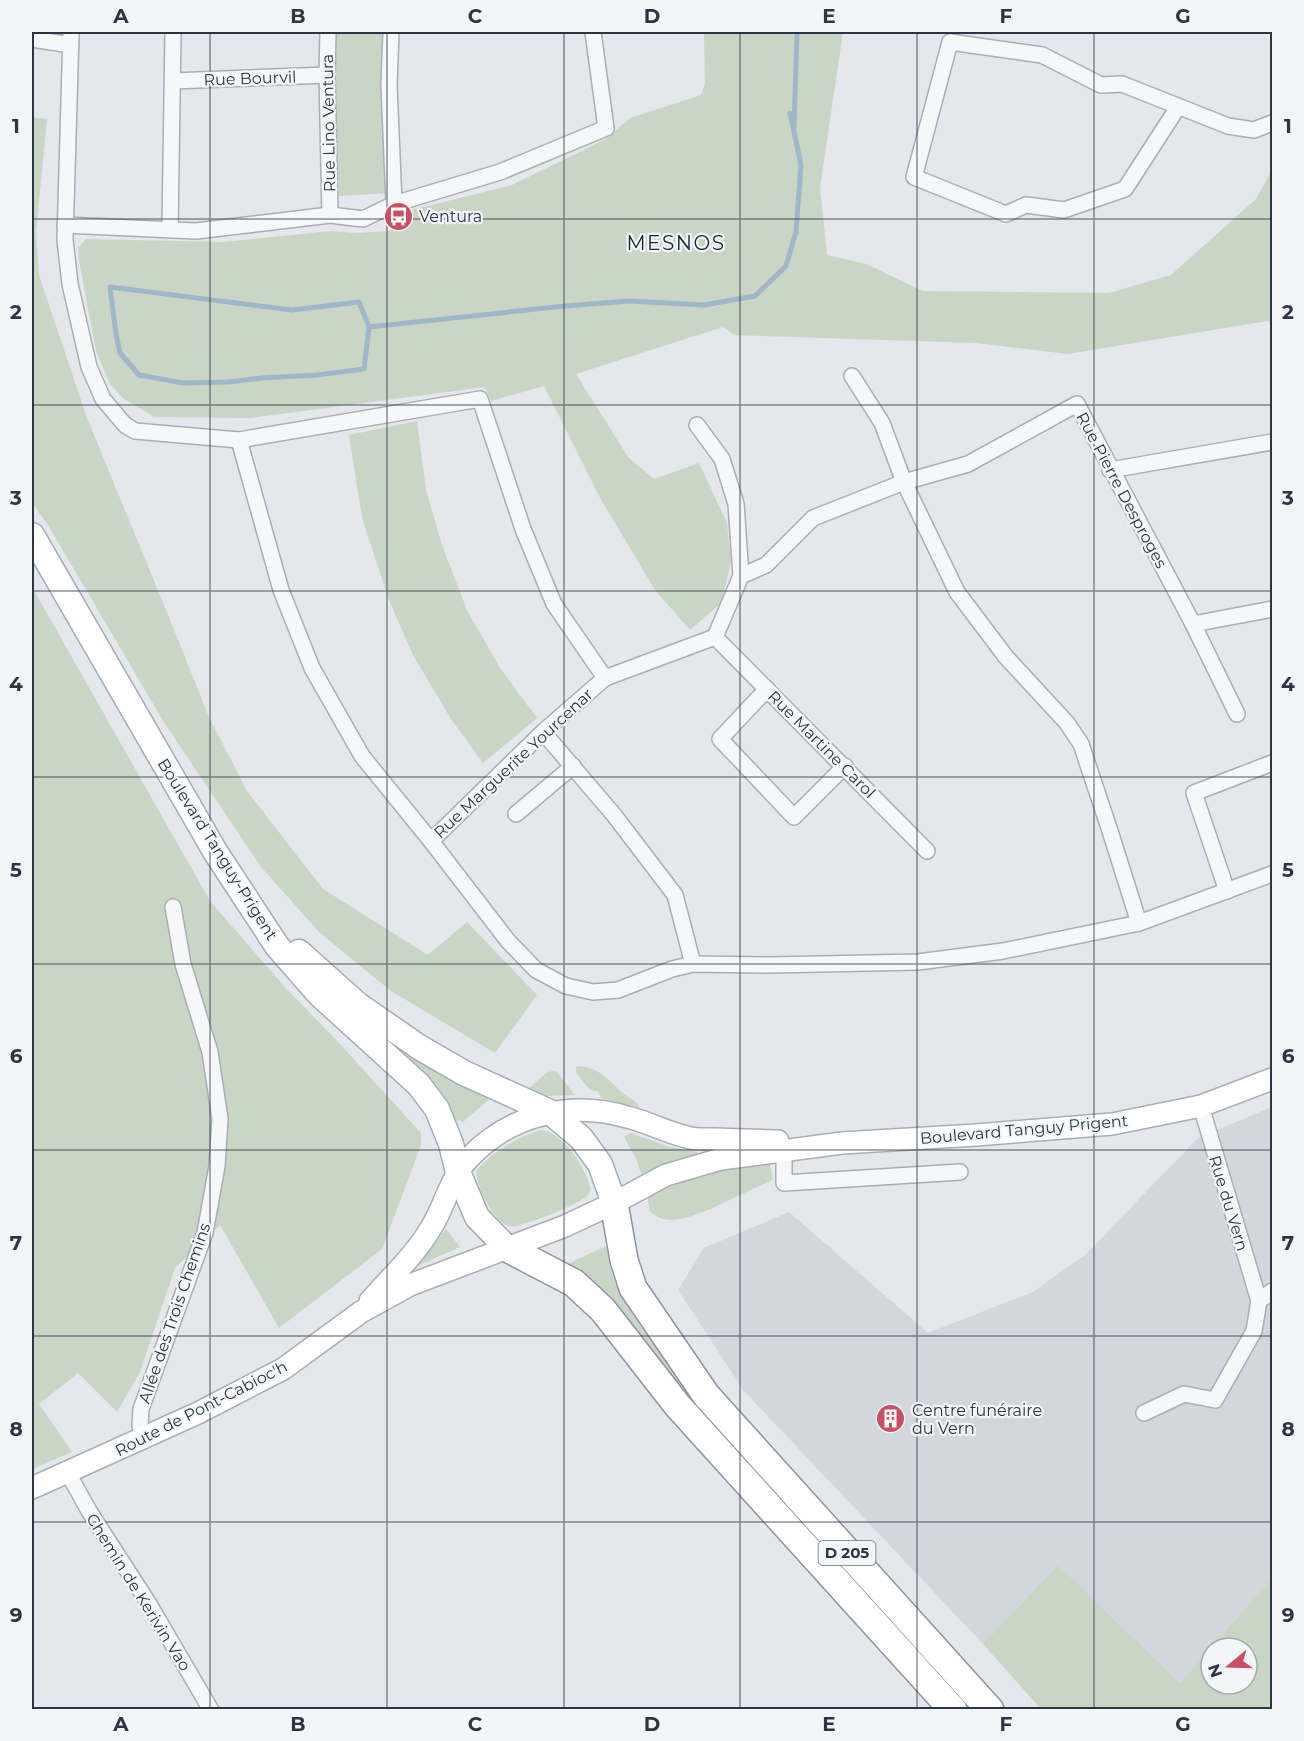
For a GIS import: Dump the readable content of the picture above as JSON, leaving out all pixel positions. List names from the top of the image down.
{
  "streets": {
    "highway": ["D 205"],
    "main road": ["Boulevard Tanguy-Prigent", "Boulevard Tanguy Prigent"],
    "street": [
      "Rue Bourvil",
      "Rue Lino Ventura",
      "Rue Pierre Desproges",
      "Rue Martine Carol",
      "Rue Marguerite Yourcenar",
      "Rue du Vern",
      "Allée des Trois Chemins",
      "Route de Pont-Cabioc'h",
      "Chemin de Kerivin Vao"
    ]
  },
  "crossings": [
    ["Rue Bourvil", "Rue Lino Ventura"],
    ["Rue Martine Carol", "Rue Marguerite Yourcenar"],
    ["Boulevard Tanguy-Prigent", "Boulevard Tanguy Prigent"],
    ["Boulevard Tanguy-Prigent", "Route de Pont-Cabioc'h"],
    ["Boulevard Tanguy-Prigent", "D 205"],
    ["Boulevard Tanguy Prigent", "Rue du Vern"],
    ["Boulevard Tanguy Prigent", "Route de Pont-Cabioc'h"],
    ["Boulevard Tanguy Prigent", "D 205"],
    ["Allée des Trois Chemins", "Route de Pont-Cabioc'h"],
    ["Route de Pont-Cabioc'h", "D 205"],
    ["Route de Pont-Cabioc'h", "Chemin de Kerivin Vao"]
  ],
  "districts": ["MESNOS"],
  "places": {
    "bus stop": ["Ventura"],
    "building": ["Centre funéraire du Vern"]
  },
  "north": "left",
  "grid": {
    "columns": [
      "A",
      "B",
      "C",
      "D",
      "E",
      "F",
      "G"
    ],
    "rows": [
      "1",
      "2",
      "3",
      "4",
      "5",
      "6",
      "7",
      "8",
      "9"
    ]
  }
}
